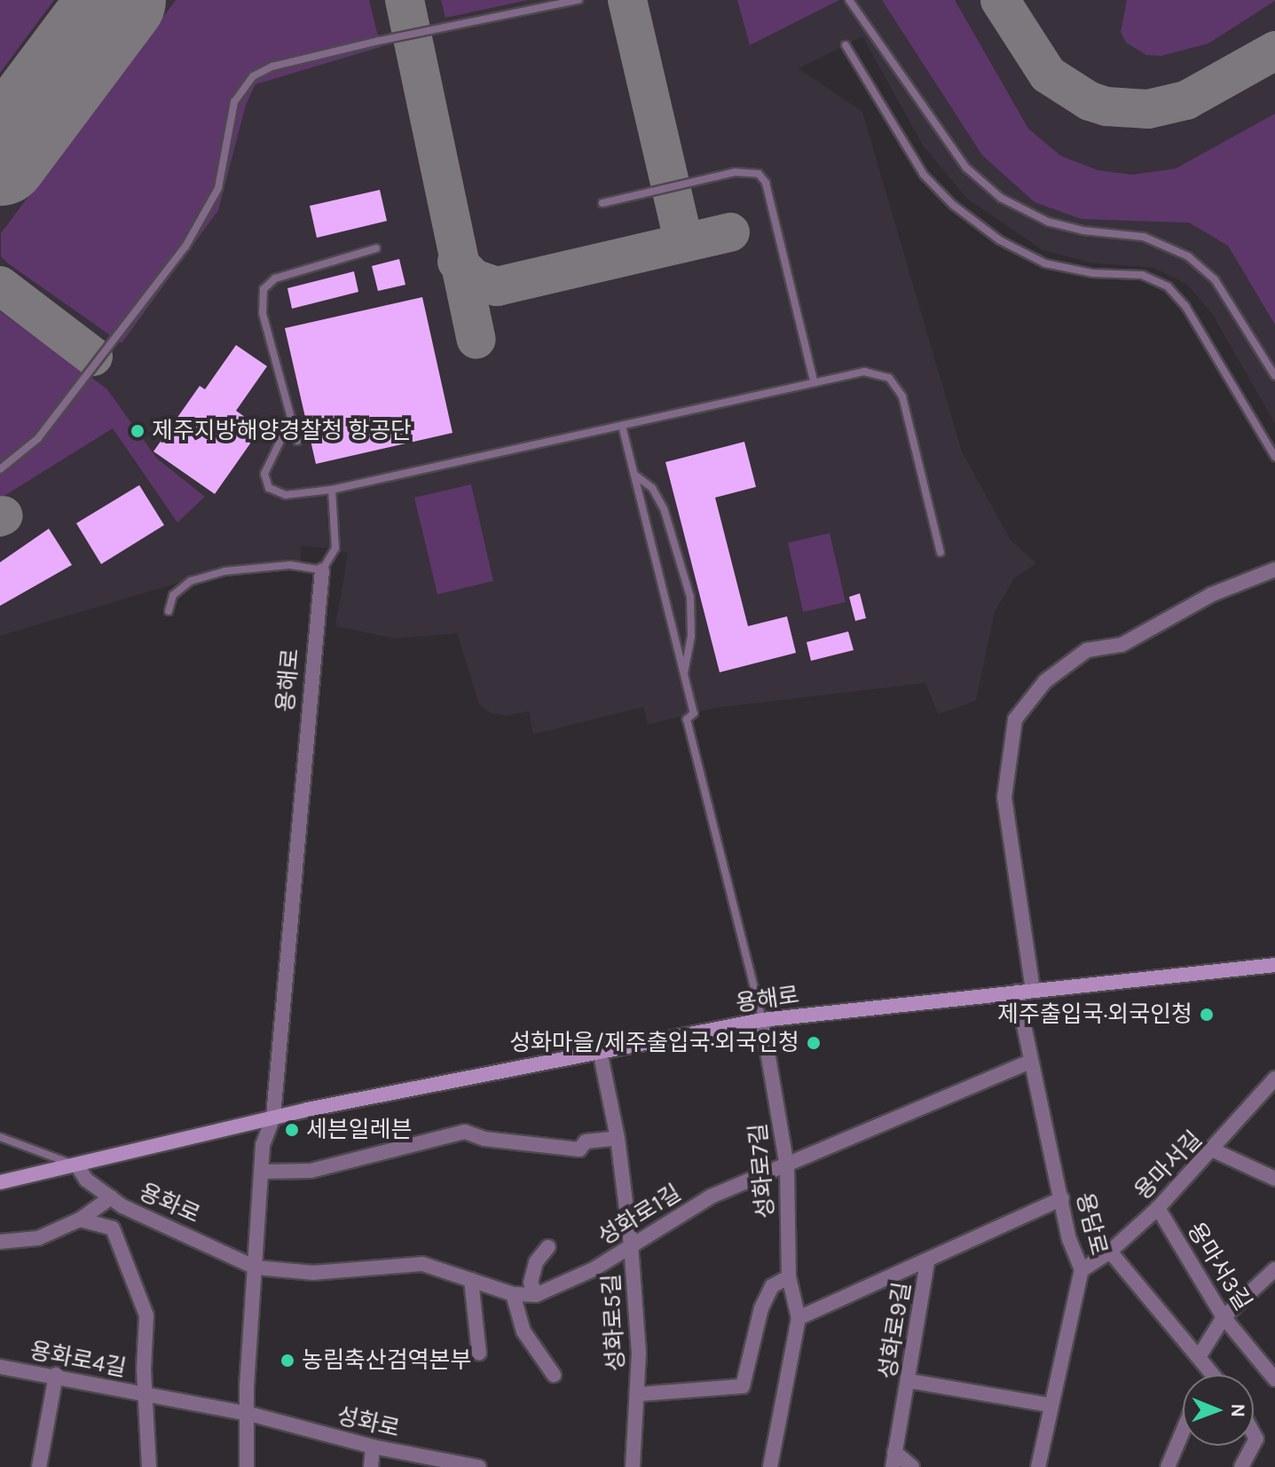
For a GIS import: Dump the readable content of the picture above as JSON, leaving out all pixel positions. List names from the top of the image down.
{
  "streets": {
    "main road": ["용해로"],
    "street": [
      "용마서길",
      "성화로7길",
      "용화로",
      "성화로1길",
      "용담로",
      "용마서3길",
      "성화로5길",
      "성화로9길",
      "용화로4길",
      "성화로"
    ]
  },
  "crossings": [
    ["용해로", "성화로7길"],
    ["용해로", "용화로"],
    ["용해로", "용담로"],
    ["용해로", "성화로5길"],
    ["용마서길", "용담로"],
    ["용마서길", "용마서3길"],
    ["성화로7길", "성화로1길"],
    ["용화로", "성화로1길"],
    ["성화로1길", "용담로"],
    ["성화로1길", "성화로5길"],
    ["용담로", "성화로9길"],
    ["용화로4길", "성화로"]
  ],
  "places": [
    "제주지방해양경찰청 항공단",
    "제주출입국·외국인청",
    "성화마을/제주출입국·외국인청",
    "세븐일레븐",
    "농림축산검역본부"
  ],
  "north": "right"
}
